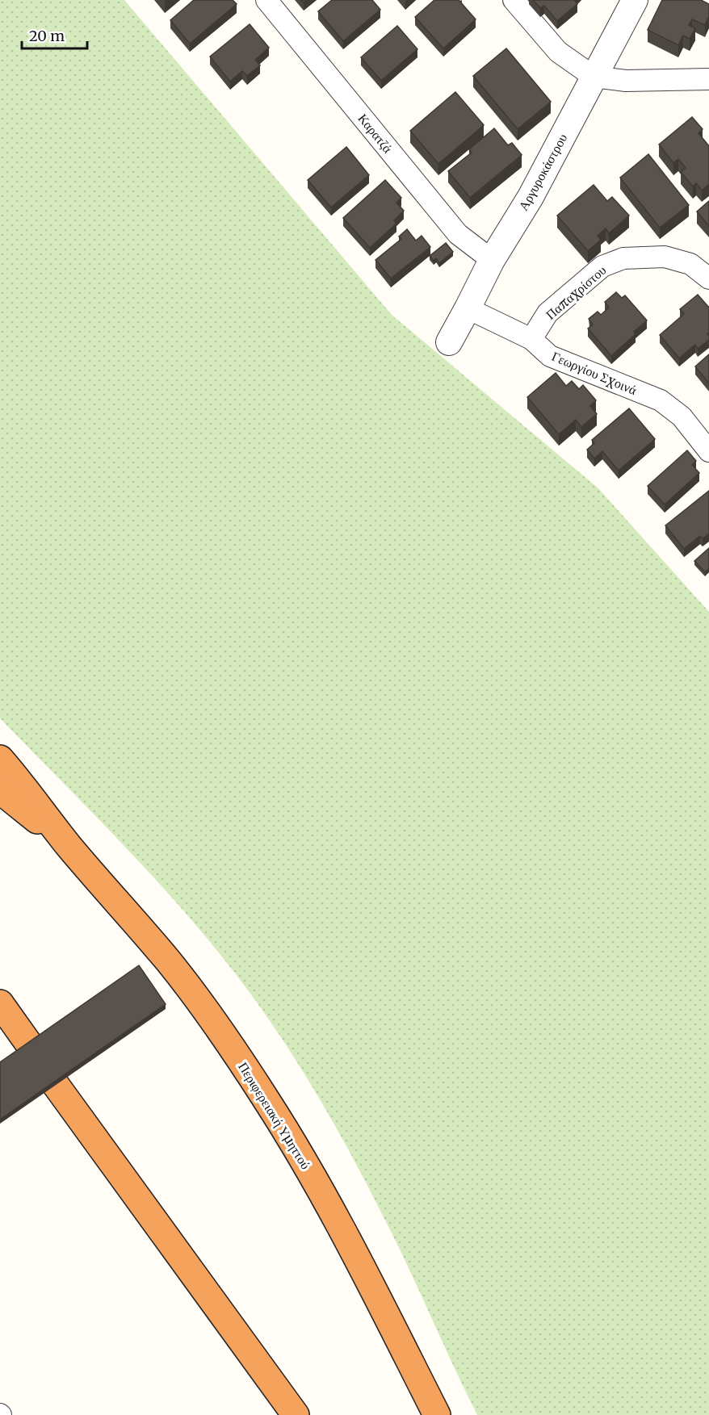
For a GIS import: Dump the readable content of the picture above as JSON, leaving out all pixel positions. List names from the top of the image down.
{
  "streets": {
    "highway": ["Περιφερειακή Υμηττού"],
    "street": [
      "Καρατζά",
      "Αργυροκάστρου",
      "Παπαχρίστου",
      "Γεωργίου Σχοινά"
    ]
  },
  "crossings": [
    ["Καρατζά", "Αργυροκάστρου"],
    ["Αργυροκάστρου", "Γεωργίου Σχοινά"],
    ["Παπαχρίστου", "Γεωργίου Σχοινά"]
  ],
  "scale_bar": "20 m"
}
